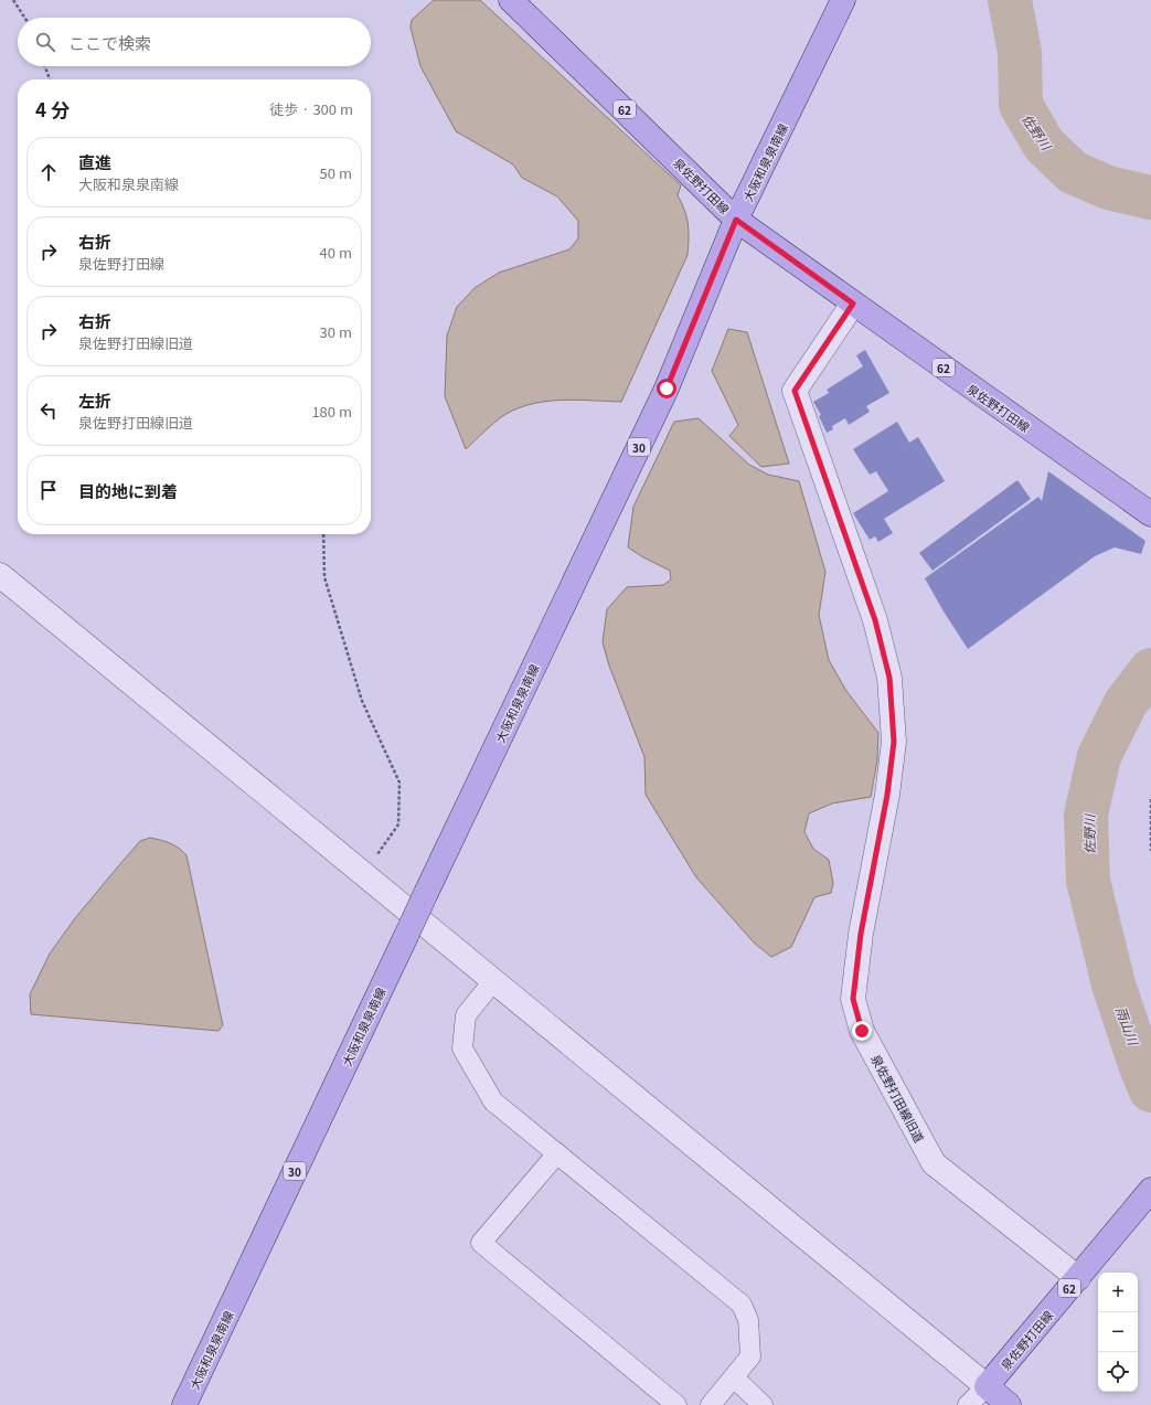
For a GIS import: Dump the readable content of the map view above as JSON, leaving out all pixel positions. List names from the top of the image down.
{
  "streets": {
    "main road": [
      "62",
      "大阪和泉泉南線",
      "泉佐野打田線",
      "30"
    ],
    "street": ["泉佐野打田線旧道"]
  },
  "crossings": [
    ["大阪和泉泉南線", "泉佐野打田線"],
    ["泉佐野打田線", "泉佐野打田線旧道"]
  ],
  "water": ["佐野川", "雨山川"],
  "page": {
    "search": "ここで検索",
    "heading": ["4 分", "徒歩 · 300 m"],
    "list": [
      ["直進", "大阪和泉泉南線", "50 m"],
      ["右折", "泉佐野打田線", "40 m"],
      ["右折", "泉佐野打田線旧道", "30 m"],
      ["左折", "泉佐野打田線旧道", "180 m"],
      "目的地に到着"
    ],
    "map_buttons": ["+", "−"]
  }
}
